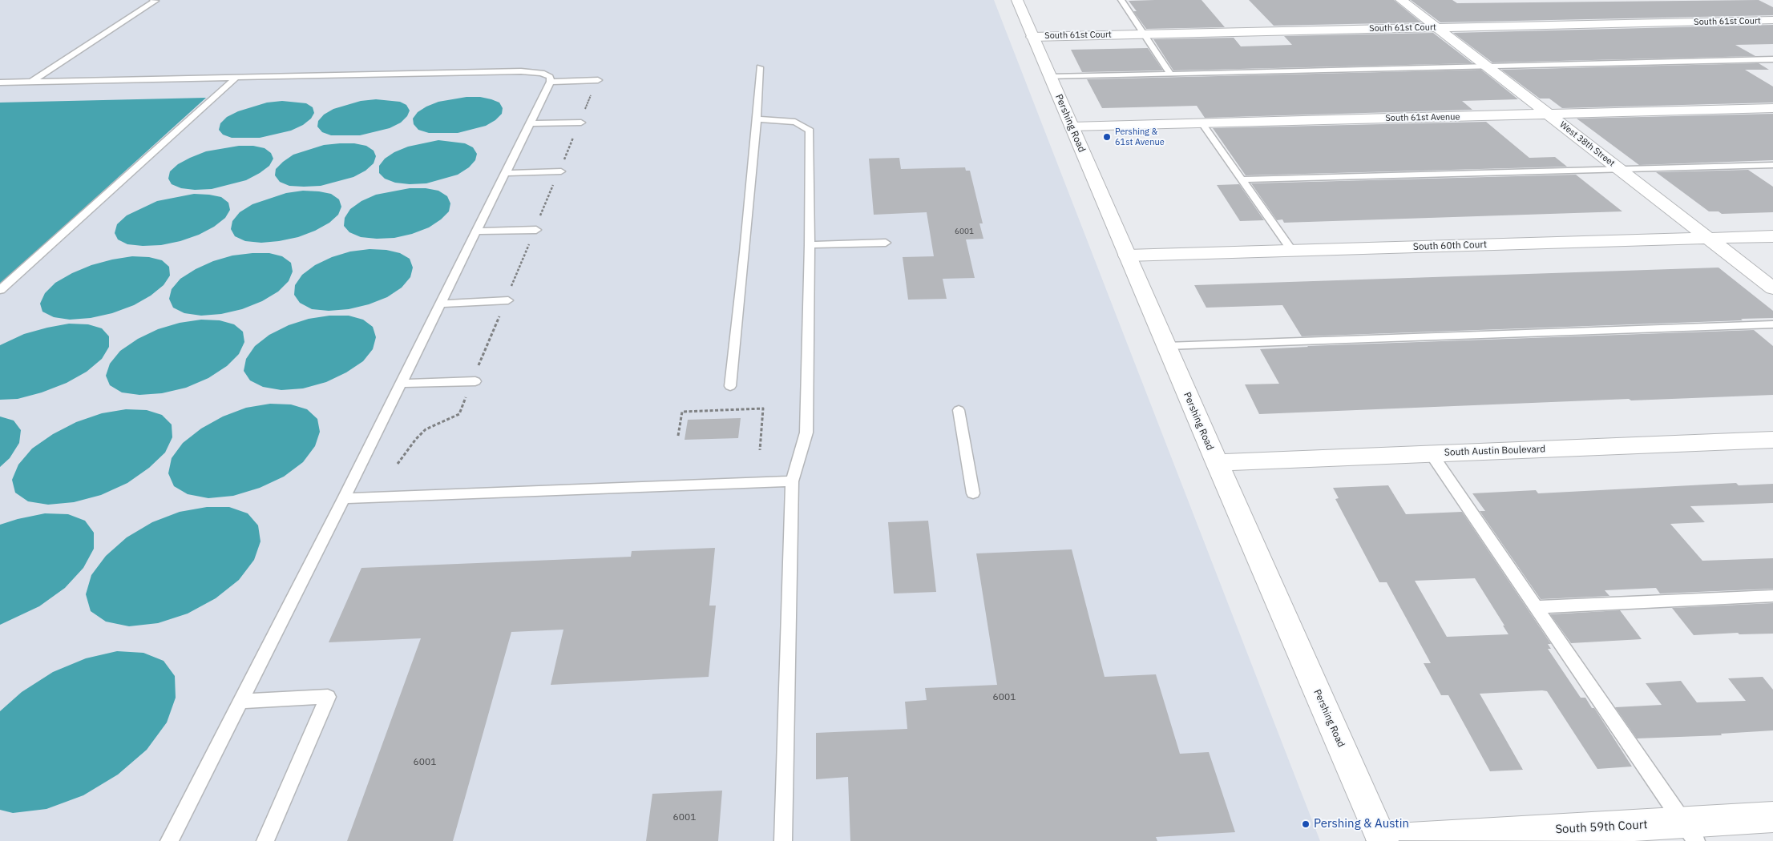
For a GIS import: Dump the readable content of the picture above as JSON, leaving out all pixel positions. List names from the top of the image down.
{
  "streets": {
    "street": [
      "South 61st Court",
      "South 61st Avenue",
      "Pershing Road",
      "West 38th Street",
      "South 60th Court",
      "South Austin Boulevard",
      "South 59th Court"
    ]
  },
  "crossings": [
    ["South 61st Court", "Pershing Road"],
    ["South 61st Court", "West 38th Street"],
    ["South 61st Avenue", "Pershing Road"],
    ["South 61st Avenue", "West 38th Street"],
    ["Pershing Road", "South 60th Court"],
    ["Pershing Road", "South Austin Boulevard"],
    ["Pershing Road", "South 59th Court"],
    ["West 38th Street", "South 60th Court"]
  ],
  "places": ["Pershing & 61st Avenue", "Pershing & Austin"],
  "house_numbers": [
    "6001",
    "6001",
    "6001",
    "6001"
  ]
}
